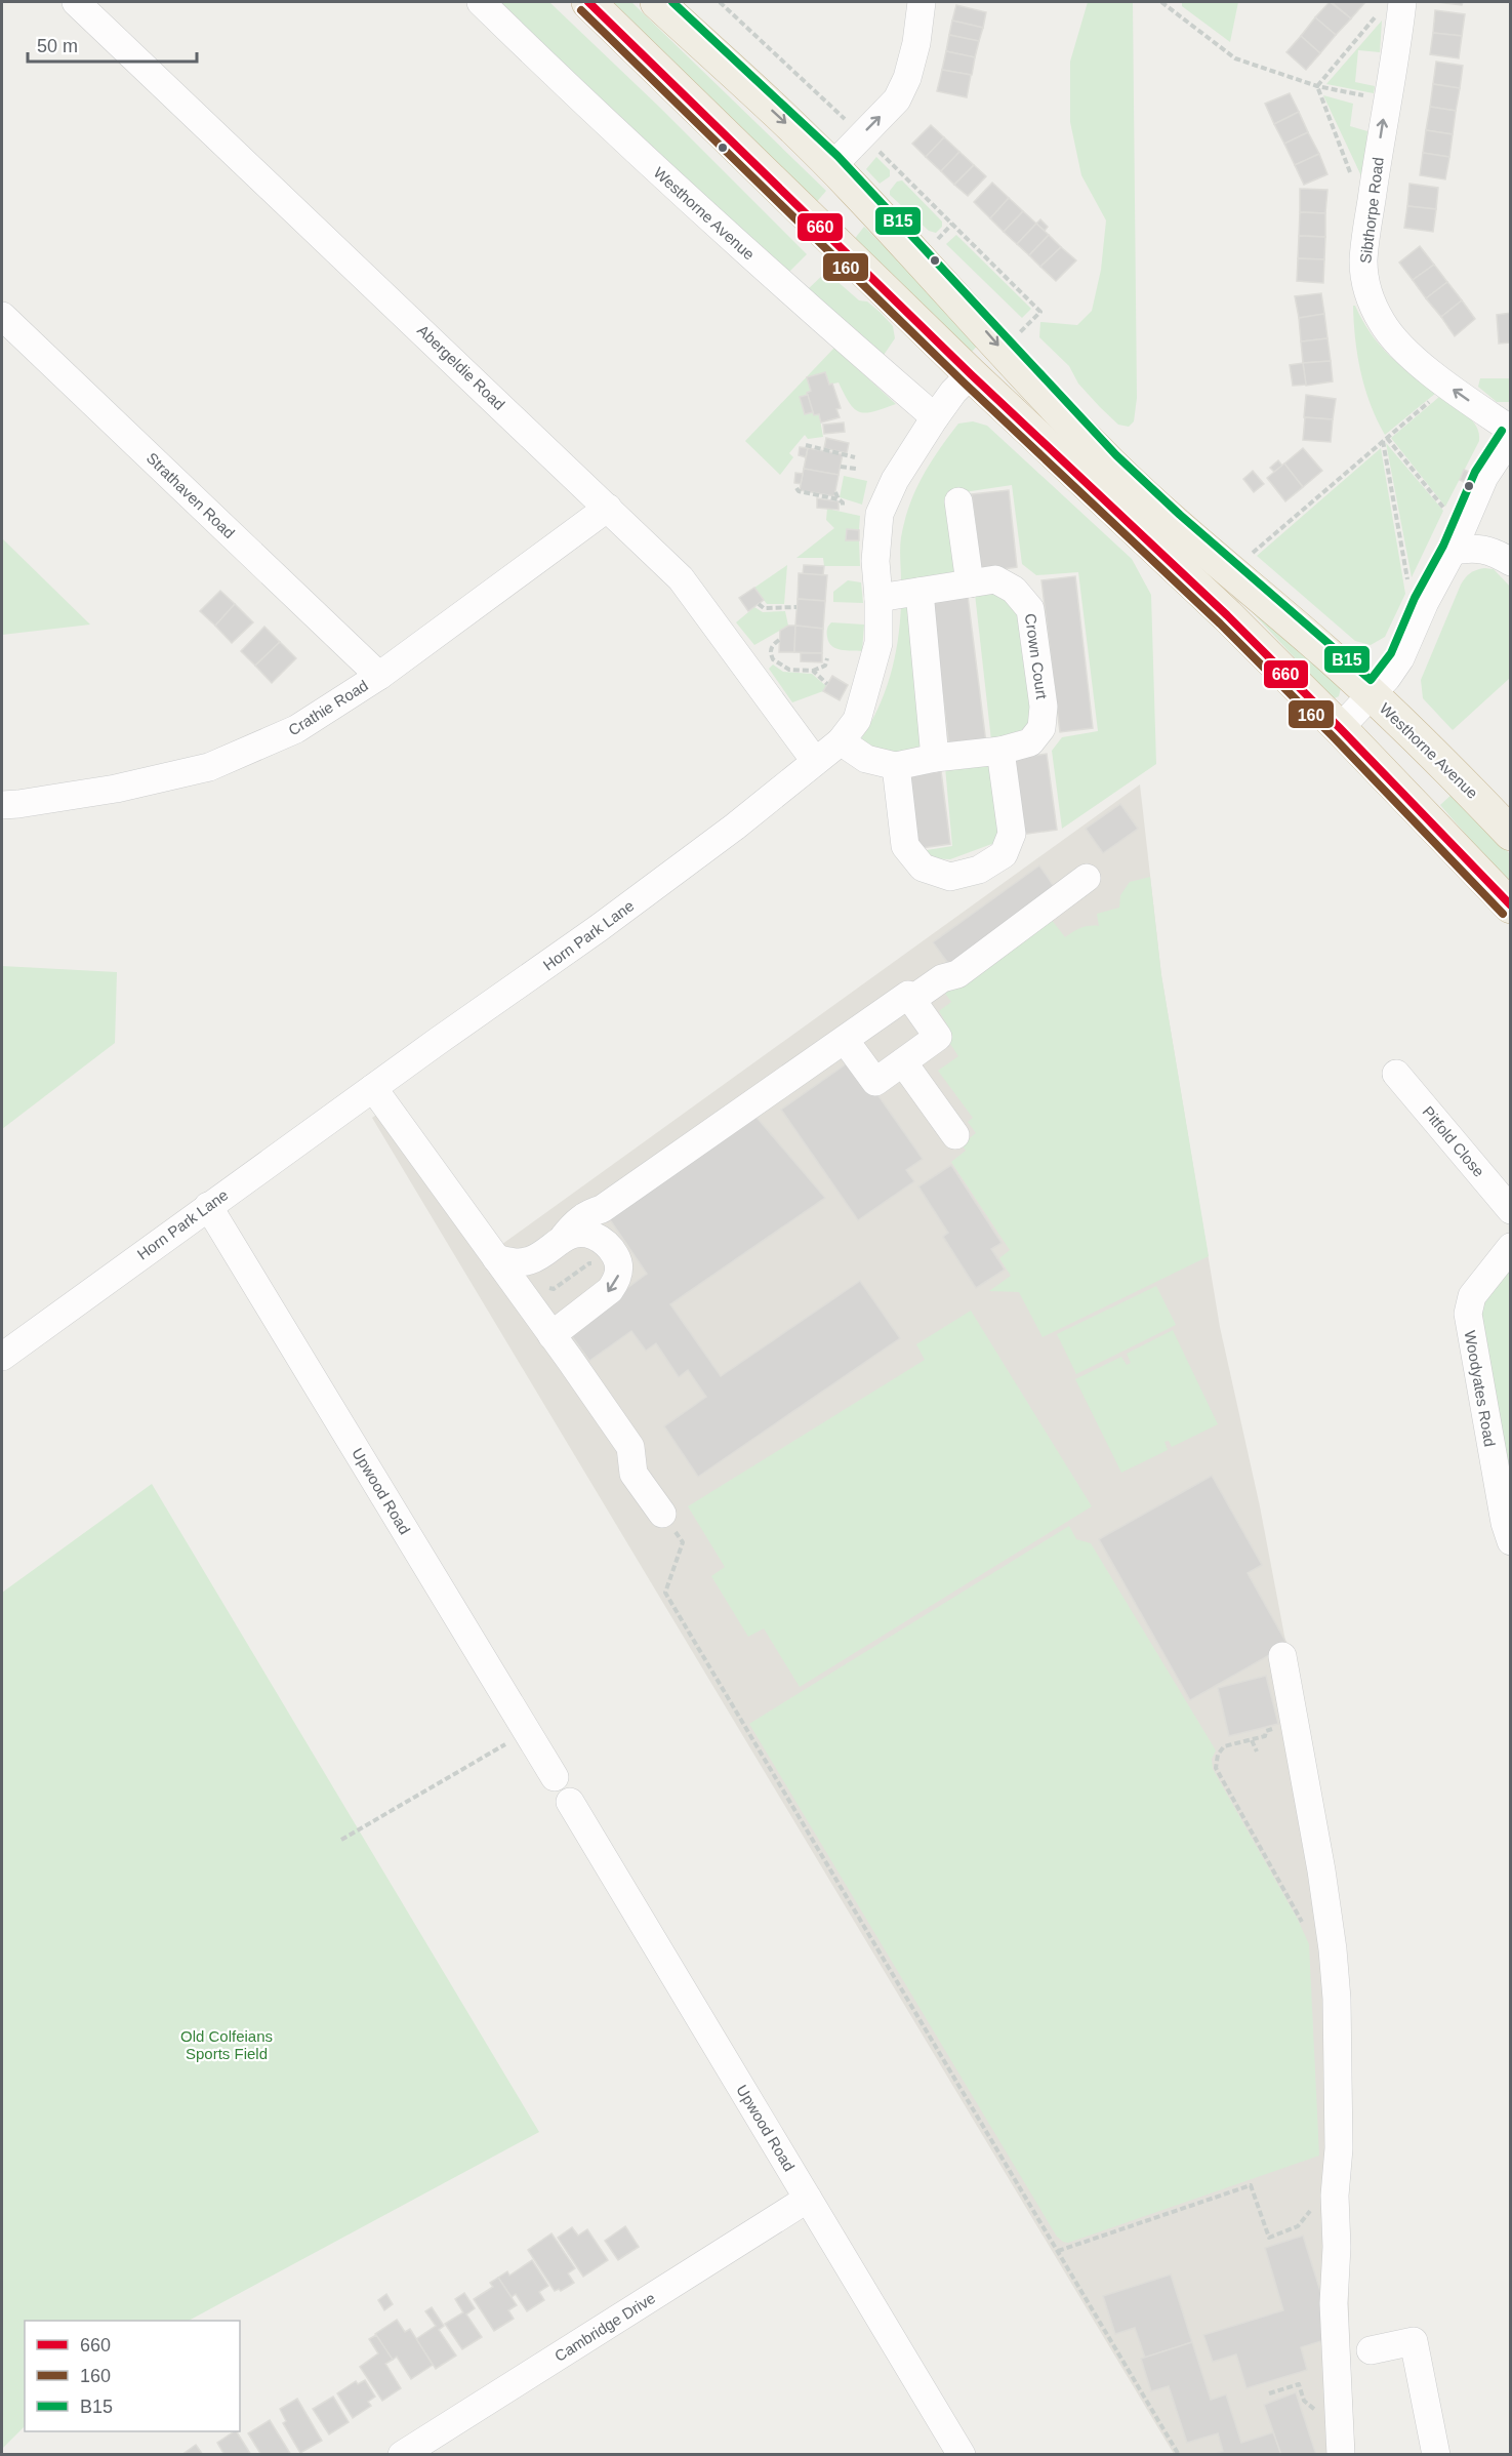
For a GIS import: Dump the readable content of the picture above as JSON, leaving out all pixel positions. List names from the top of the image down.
{
  "streets": {
    "highway": ["Westhorne Avenue"],
    "street": [
      "Sibthorpe Road",
      "Abergeldie Road",
      "Strathaven Road",
      "Crown Court",
      "Crathie Road",
      "Horn Park Lane",
      "Pitfold Close",
      "Woodyates Road",
      "Upwood Road",
      "Cambridge Drive"
    ]
  },
  "crossings": [
    ["Westhorne Avenue", "Horn Park Lane"],
    ["Abergeldie Road", "Crathie Road"],
    ["Abergeldie Road", "Horn Park Lane"],
    ["Strathaven Road", "Crathie Road"],
    ["Crown Court", "Horn Park Lane"],
    ["Horn Park Lane", "Upwood Road"],
    ["Upwood Road", "Cambridge Drive"]
  ],
  "one_way": ["Sibthorpe Road"],
  "parks": ["Old Colfeians Sports Field"],
  "lines": ["transit line 660", "transit line B15", "transit line 160"],
  "legend": ["660", "160", "B15"],
  "scale_bar": "50 m"
}
